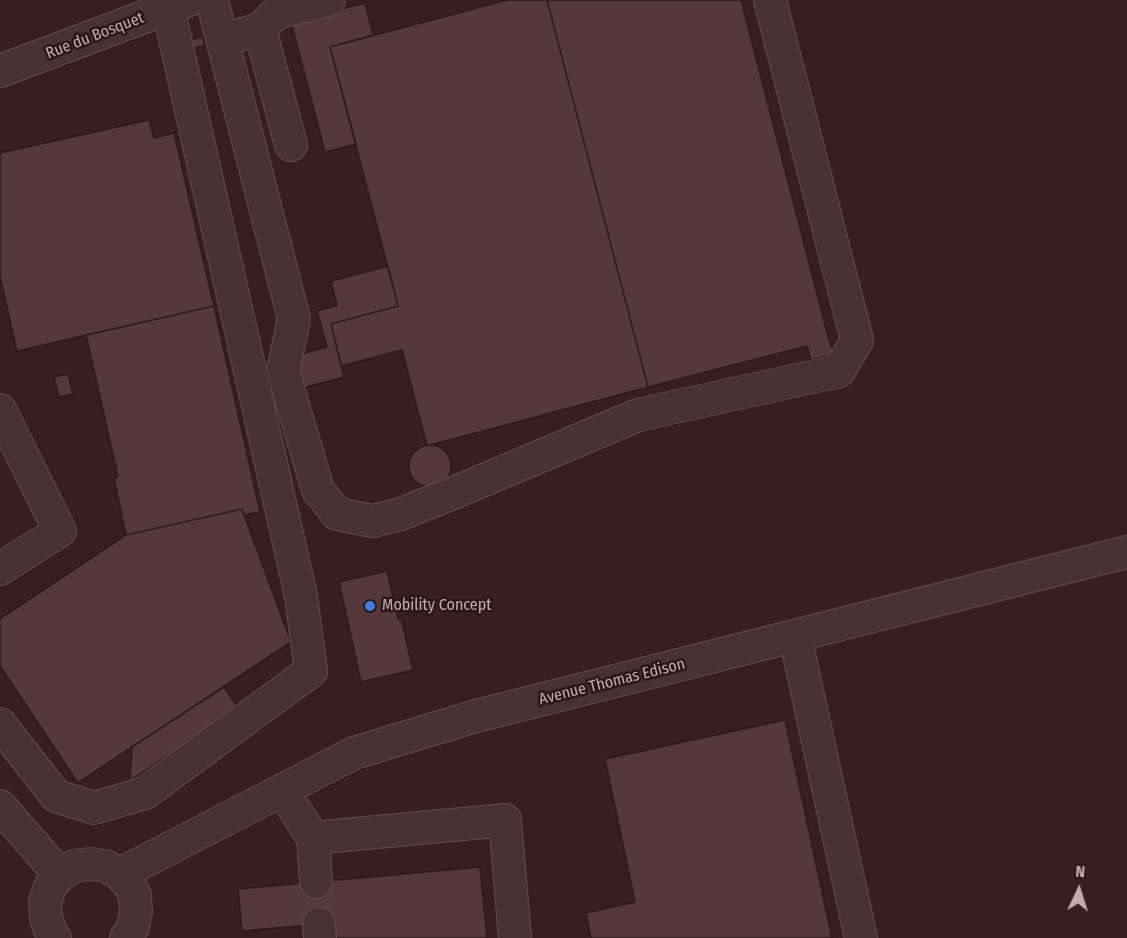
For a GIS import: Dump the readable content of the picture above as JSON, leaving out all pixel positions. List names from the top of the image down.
{
  "streets": {
    "street": ["Rue du Bosquet", "Avenue Thomas Edison"]
  },
  "places": ["Mobility Concept"],
  "north": "top"
}
